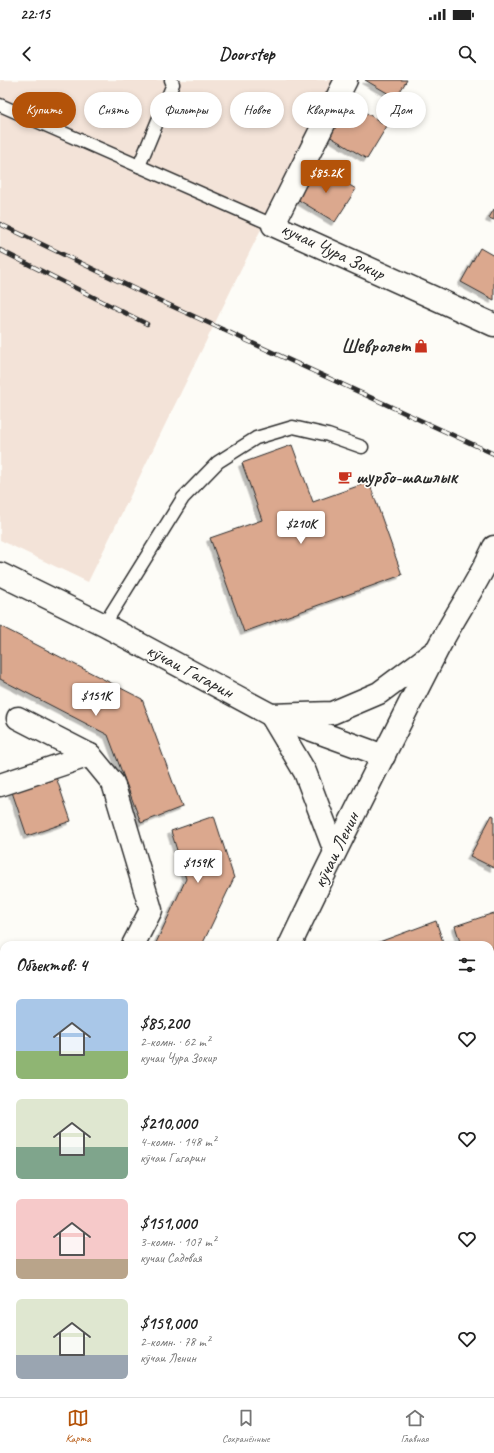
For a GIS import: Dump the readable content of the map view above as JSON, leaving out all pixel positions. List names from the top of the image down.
{
  "streets": {
    "street": ["кучаи Чура Зокир", "кӯчаи Гагарин", "кӯчаи Ленин"]
  },
  "crossings": [
    ["кӯчаи Гагарин", "кӯчаи Ленин"]
  ],
  "places": {
    "shop": ["Шевролет"],
    "cafe": ["шурбо-шашлык"]
  },
  "page": {
    "status": "22:15",
    "header": "Doorstep",
    "chip": [
      "Купить",
      "Снять",
      "Фильтры",
      "Новое",
      "Квартира",
      "Дом"
    ],
    "price": [
      "$85.2K",
      "$210K",
      "$151K",
      "$159K"
    ],
    "heading": "Объектов: 4",
    "list": [
      {
        "name": "$85,200",
        "note": "2-комн. · 62 m² · кучаи Чура Зокир"
      },
      {
        "name": "$210,000",
        "note": "4-комн. · 148 m² · кӯчаи Гагарин"
      },
      {
        "name": "$151,000",
        "note": "3-комн. · 107 m² · кучаи Садовая"
      },
      {
        "name": "$159,000",
        "note": "2-комн. · 78 m² · кӯчаи Ленин"
      }
    ],
    "tabs": ["Карта", "Сохранённые", "Главная"]
  }
}
